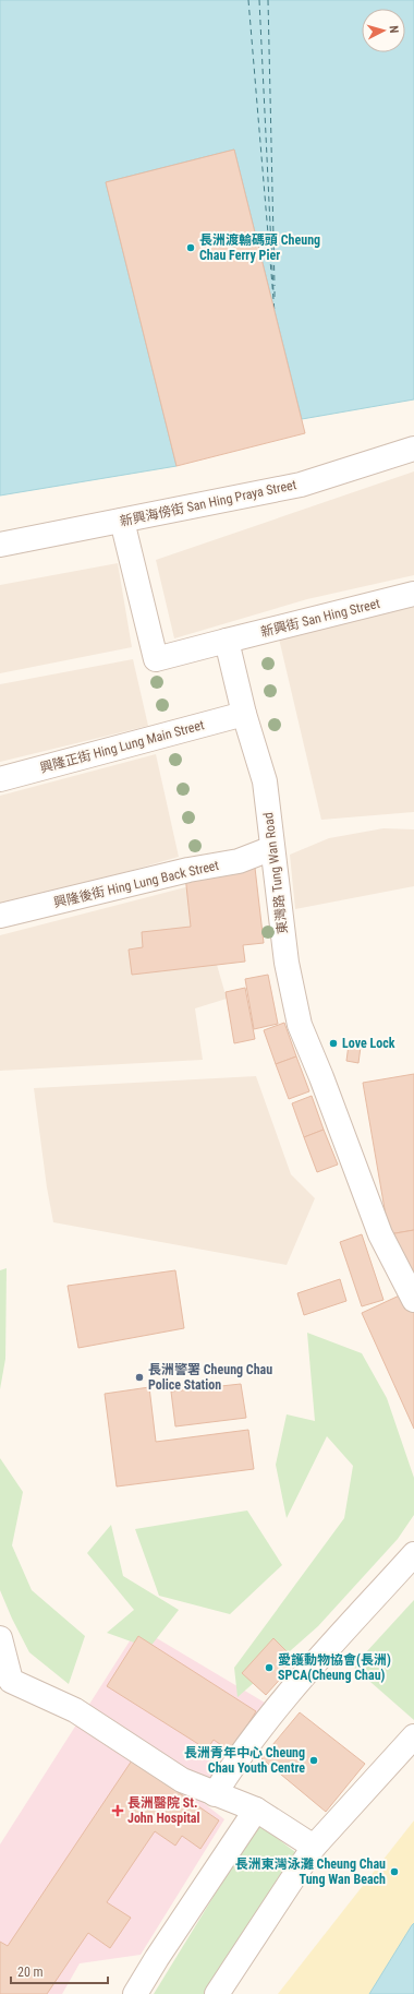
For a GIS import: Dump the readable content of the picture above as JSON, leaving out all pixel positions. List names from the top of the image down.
{
  "streets": {
    "street": [
      "新興海傍街 San Hing Praya Street",
      "新興街 San Hing Street",
      "興隆正街 Hing Lung Main Street",
      "東灣路 Tung Wan Road",
      "興隆後街 Hing Lung Back Street"
    ]
  },
  "crossings": [
    ["新興街 San Hing Street", "東灣路 Tung Wan Road"],
    ["興隆正街 Hing Lung Main Street", "東灣路 Tung Wan Road"],
    ["東灣路 Tung Wan Road", "興隆後街 Hing Lung Back Street"]
  ],
  "places": {
    "other": [
      "長洲渡輸碼頭 Cheung Chau Ferry Pier",
      "Love Lock",
      "長洲警署 Cheung Chau Police Station",
      "愛護動物協會(長洲) SPCA(Cheung Chau)",
      "長洲青年中心 Cheung Chau Youth Centre",
      "長洲東灣泳灘 Cheung Chau Tung Wan Beach"
    ],
    "health": ["長洲醫院 St. John Hospital"]
  },
  "scale_bar": "20 m",
  "north": "right"
}
